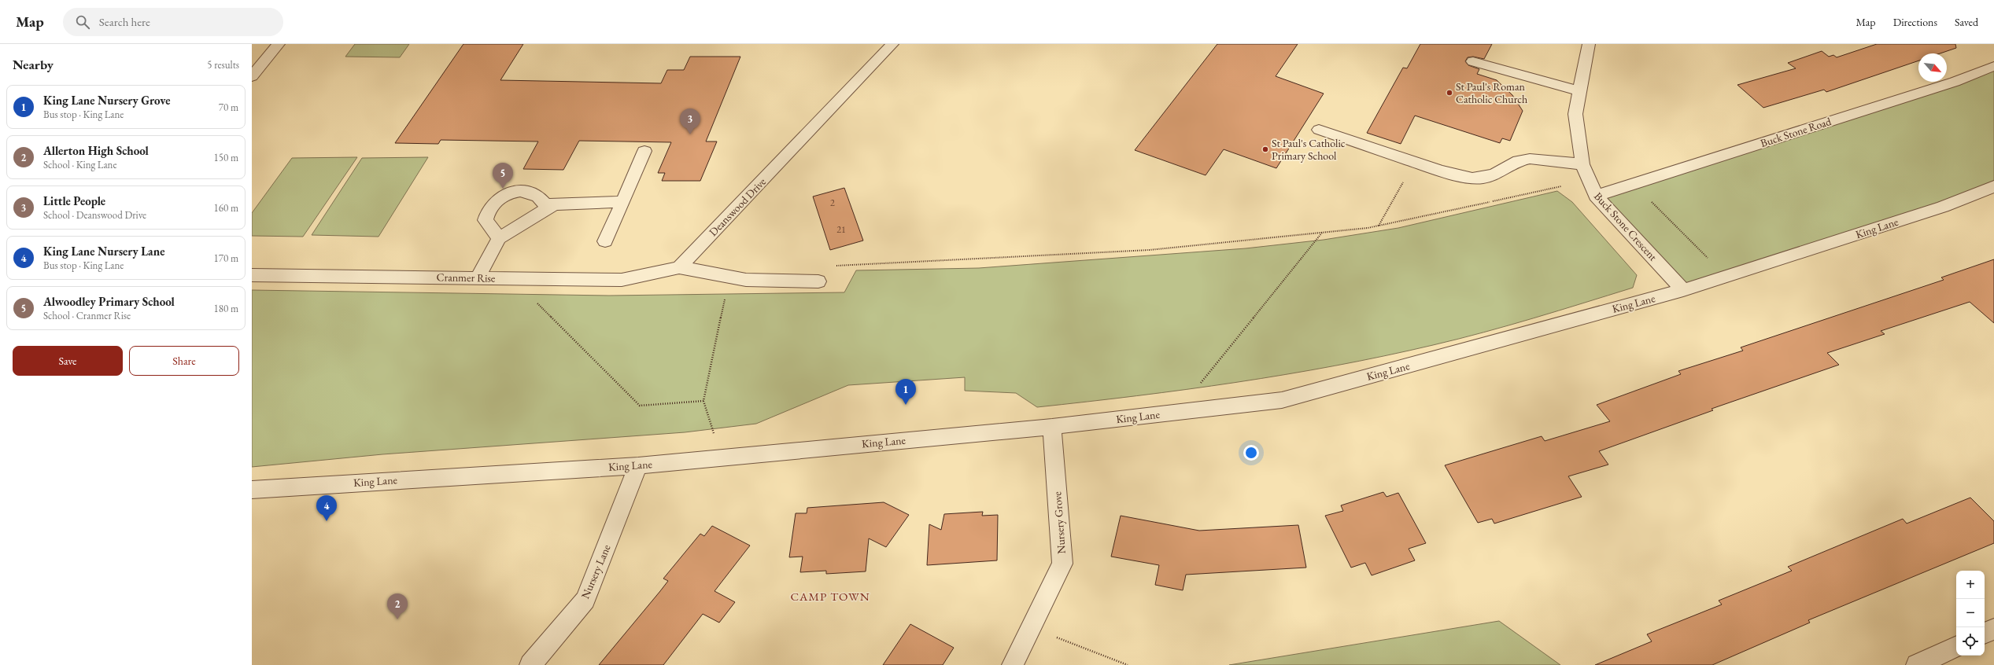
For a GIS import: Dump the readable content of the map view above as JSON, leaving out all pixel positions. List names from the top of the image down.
{
  "streets": {
    "street": [
      "Buck Stone Road",
      "Deanswood Drive",
      "Buck Stone Crescent",
      "King Lane",
      "Cranmer Rise",
      "Nursery Grove",
      "Nursery Lane"
    ]
  },
  "crossings": [
    ["Buck Stone Road", "Buck Stone Crescent"],
    ["Deanswood Drive", "Cranmer Rise"],
    ["Buck Stone Crescent", "King Lane"],
    ["King Lane", "Nursery Grove"],
    ["King Lane", "Nursery Lane"]
  ],
  "districts": ["CAMP TOWN"],
  "places": ["St Paul's Roman Catholic Church", "St Paul's Catholic Primary School"],
  "house_numbers": ["2", "21"],
  "north": "bottom right",
  "page": {
    "header": "Map",
    "search": "Search here",
    "nav": ["Map", "Directions", "Saved"],
    "heading": ["Nearby", "5 results"],
    "list": [
      {
        "mark": "1",
        "name": "King Lane Nursery Grove",
        "note": "Bus stop · King Lane",
        "value": "70 m"
      },
      {
        "mark": "2",
        "name": "Allerton High School",
        "note": "School · King Lane",
        "value": "150 m"
      },
      {
        "mark": "3",
        "name": "Little People",
        "note": "School · Deanswood Drive",
        "value": "160 m"
      },
      {
        "mark": "4",
        "name": "King Lane Nursery Lane",
        "note": "Bus stop · King Lane",
        "value": "170 m"
      },
      {
        "mark": "5",
        "name": "Alwoodley Primary School",
        "note": "School · Cranmer Rise",
        "value": "180 m"
      }
    ],
    "pins": [
      "3",
      "5",
      "1",
      "4",
      "2"
    ],
    "buttons": ["Save", "Share"],
    "map_buttons": ["+", "−"]
  }
}
